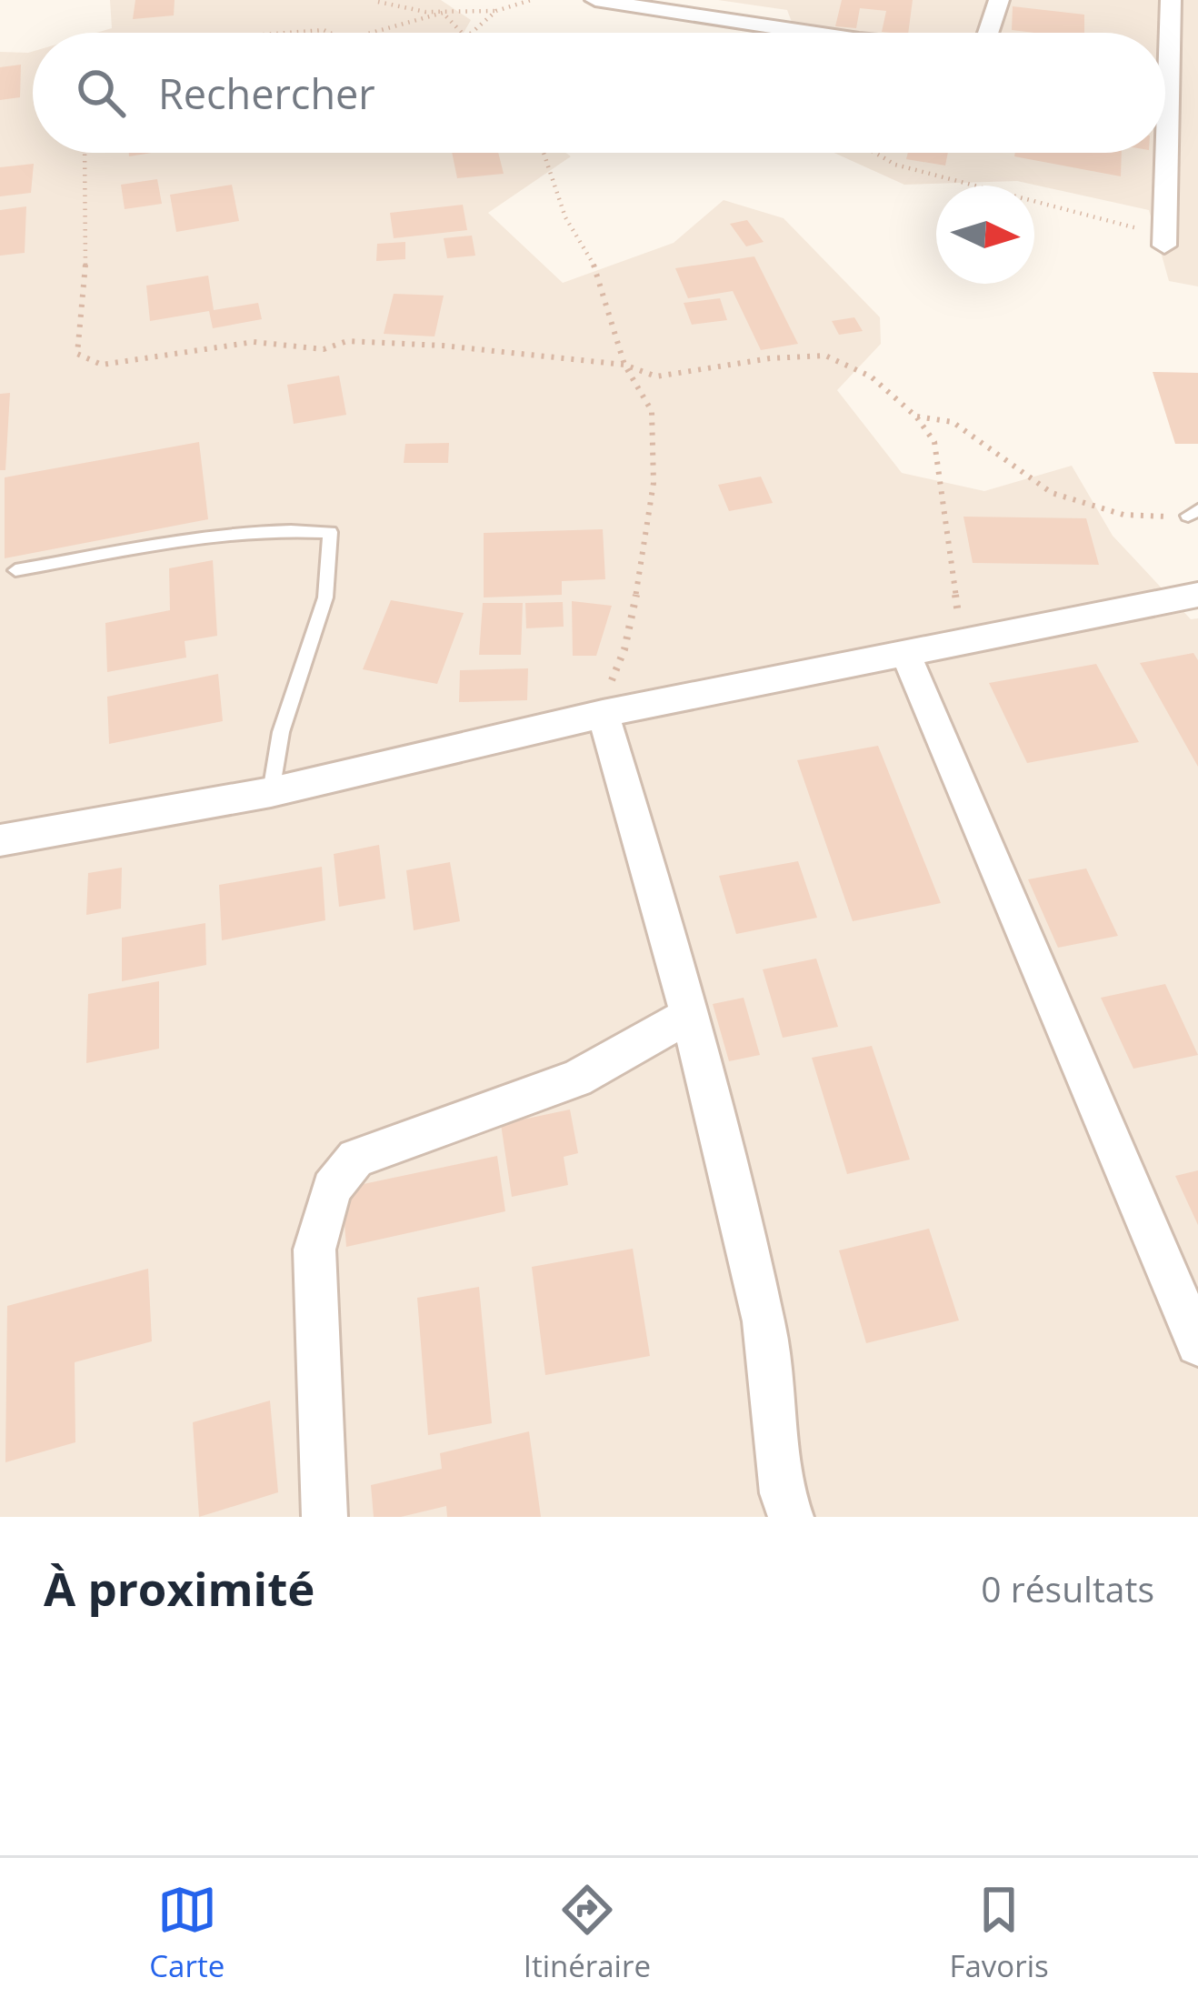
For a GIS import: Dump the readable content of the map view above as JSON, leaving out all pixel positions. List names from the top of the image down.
{
  "north": "right",
  "page": {
    "search": "Rechercher",
    "heading": ["À proximité", "0 résultats"],
    "nav": ["Carte", "Itinéraire", "Favoris"]
  }
}
